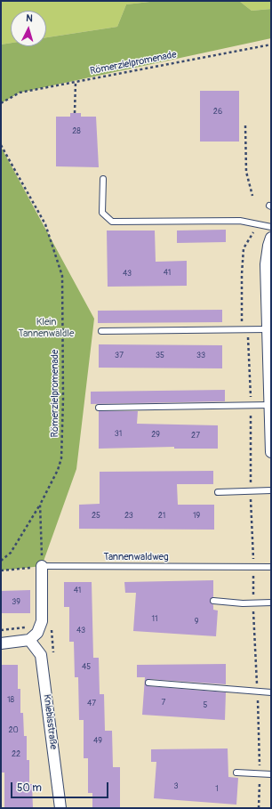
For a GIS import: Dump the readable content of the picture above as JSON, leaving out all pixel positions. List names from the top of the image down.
{
  "streets": {
    "street": ["Kniebisstraße"],
    "lane": ["Tannenwaldweg"],
    "path": ["Römerzielpromenade"]
  },
  "crossings": [
    ["Römerzielpromenade", "Tannenwaldweg"]
  ],
  "parks": ["Klein Tannenwäldle"],
  "house_numbers": [
    "26",
    "28",
    "41",
    "43",
    "37",
    "35",
    "33",
    "31",
    "29",
    "27",
    "25",
    "23",
    "21",
    "19",
    "41",
    "39",
    "11",
    "9",
    "43",
    "45",
    "18",
    "7",
    "47",
    "5",
    "20",
    "49",
    "22",
    "3",
    "1"
  ],
  "scale_bar": "50 m",
  "north": "top"
}
